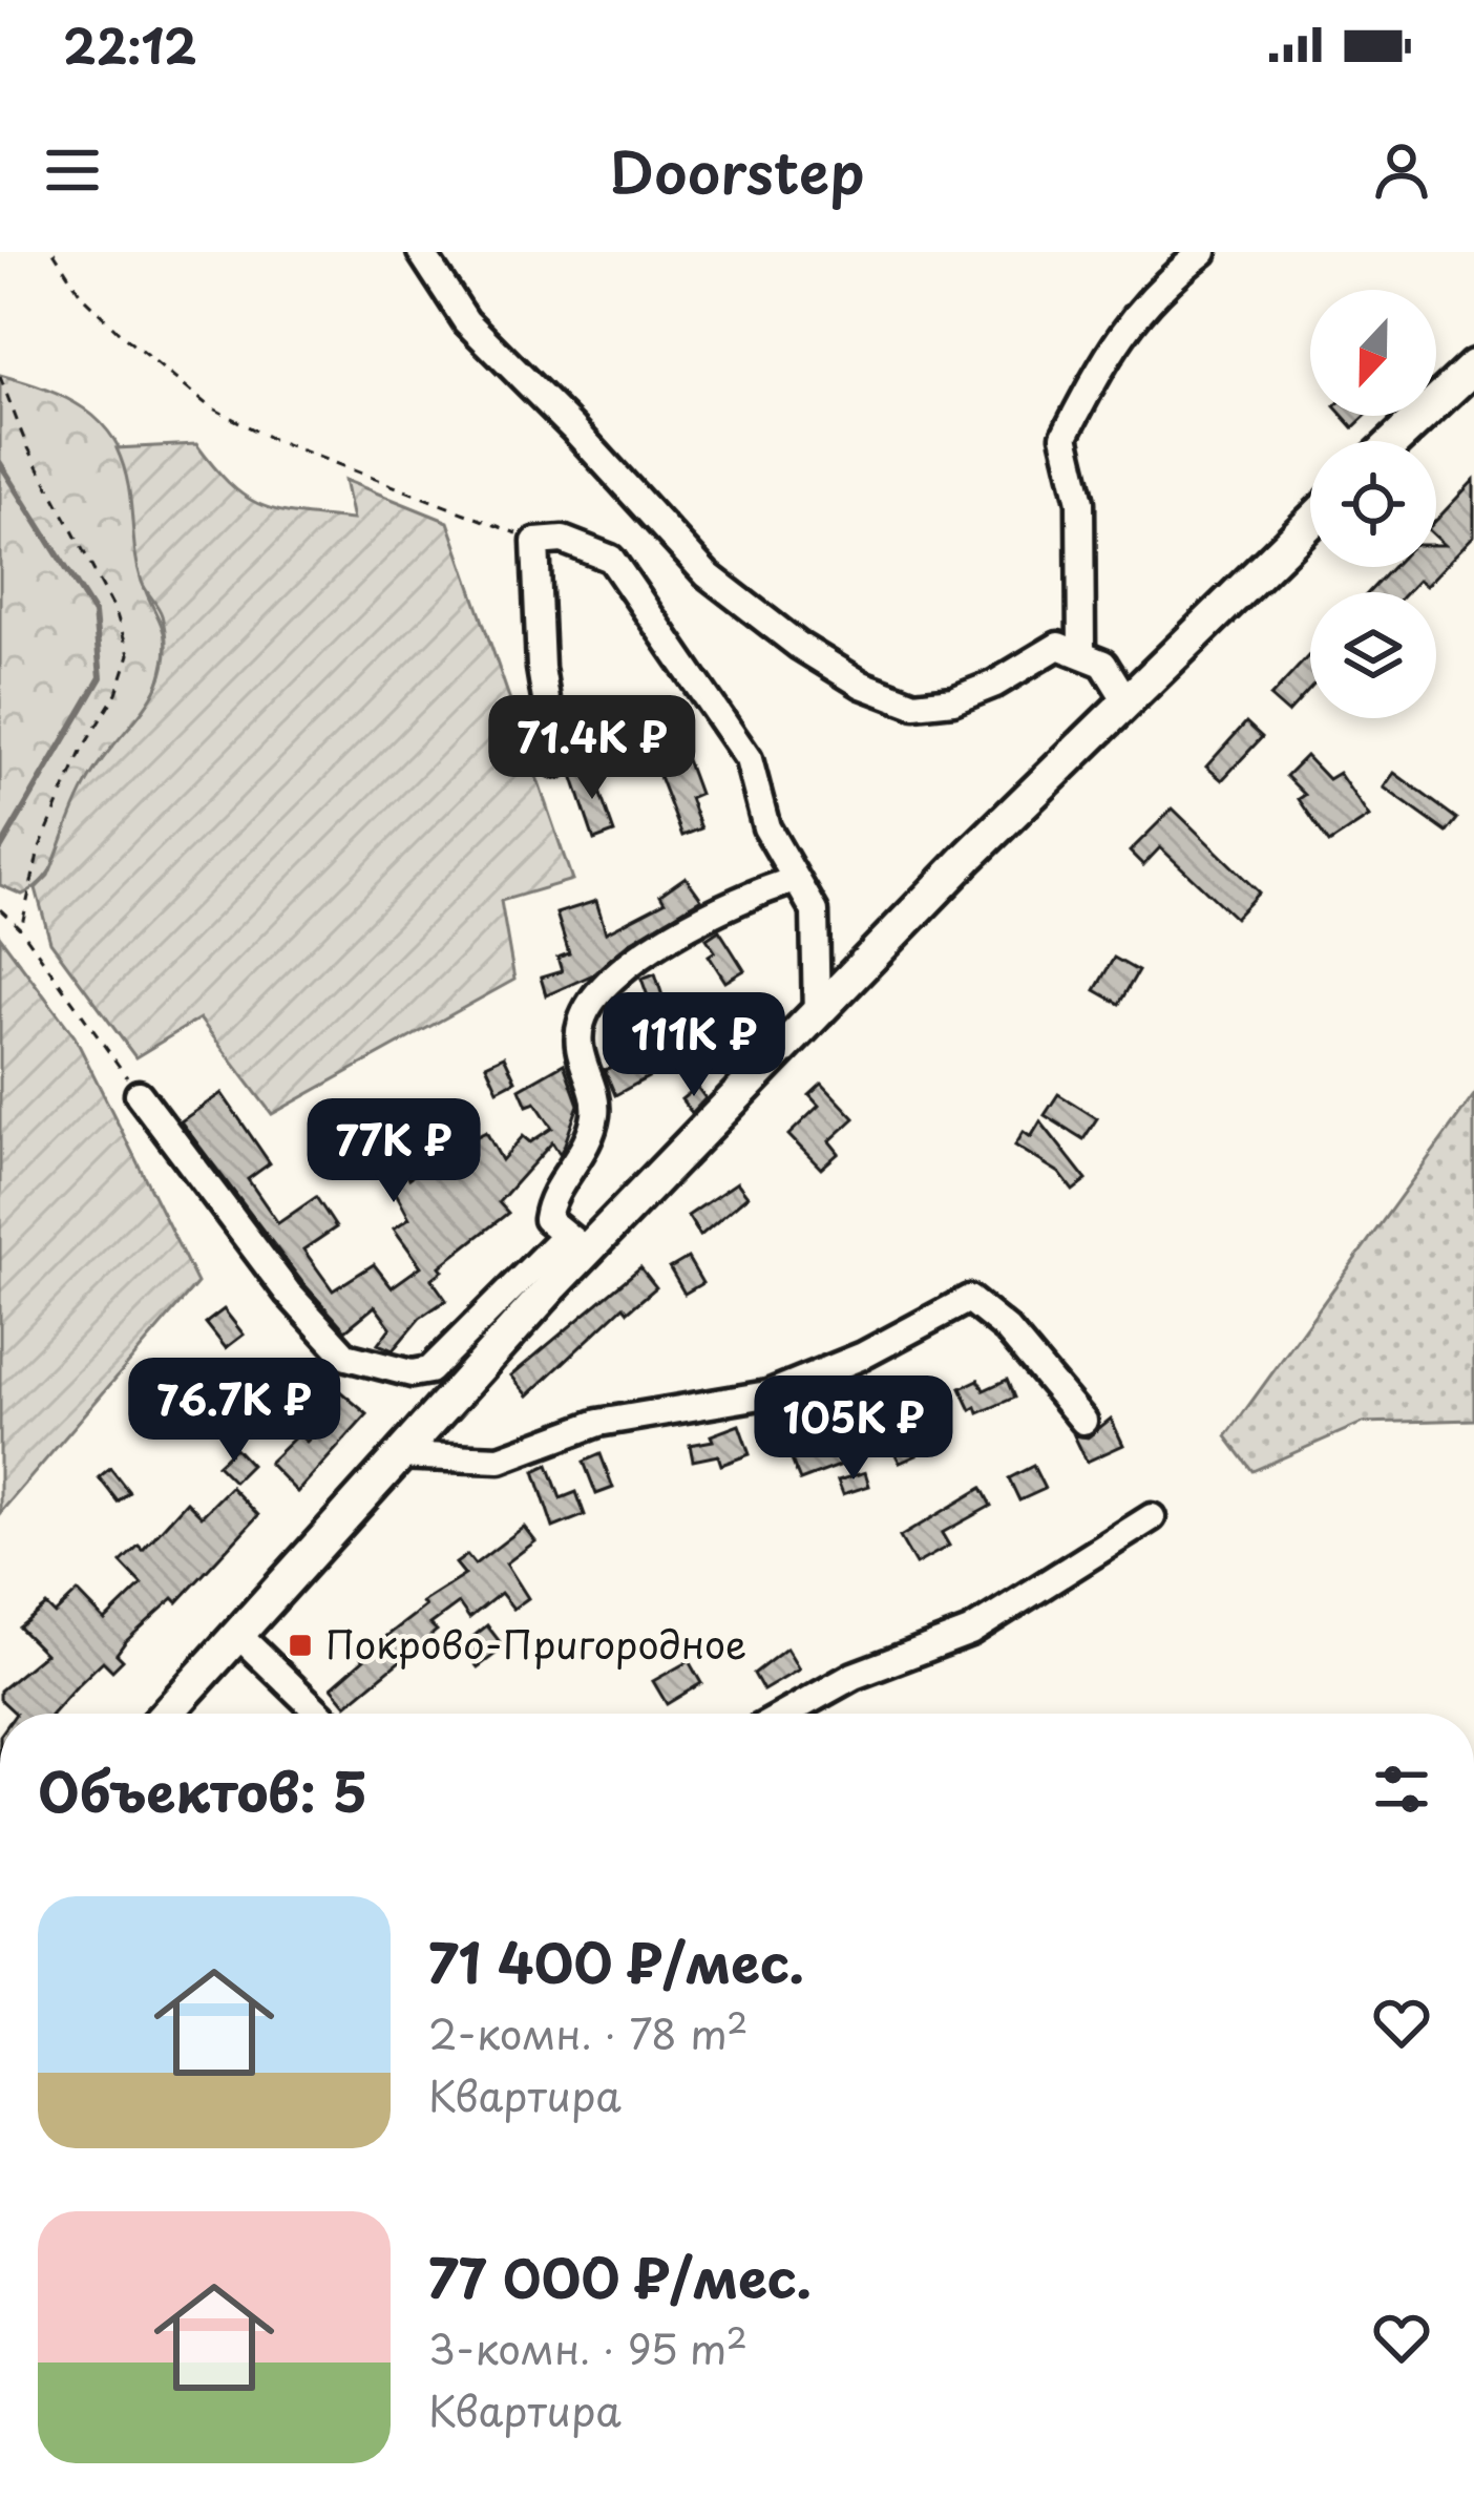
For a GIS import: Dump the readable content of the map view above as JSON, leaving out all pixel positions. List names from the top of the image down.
{
  "places": {
    "transit": ["Покрово-Пригородное"]
  },
  "north": "bottom",
  "page": {
    "status": "22:12",
    "header": "Doorstep",
    "price": [
      "71.4K ₽",
      "111K ₽",
      "77K ₽",
      "76.7K ₽",
      "105K ₽"
    ],
    "heading": "Объектов: 5",
    "list": [
      {
        "name": "71 400 ₽/мес.",
        "note": "2-комн. · 78 m² · Квартира"
      },
      {
        "name": "77 000 ₽/мес.",
        "note": "3-комн. · 95 m² · Квартира"
      }
    ]
  }
}
